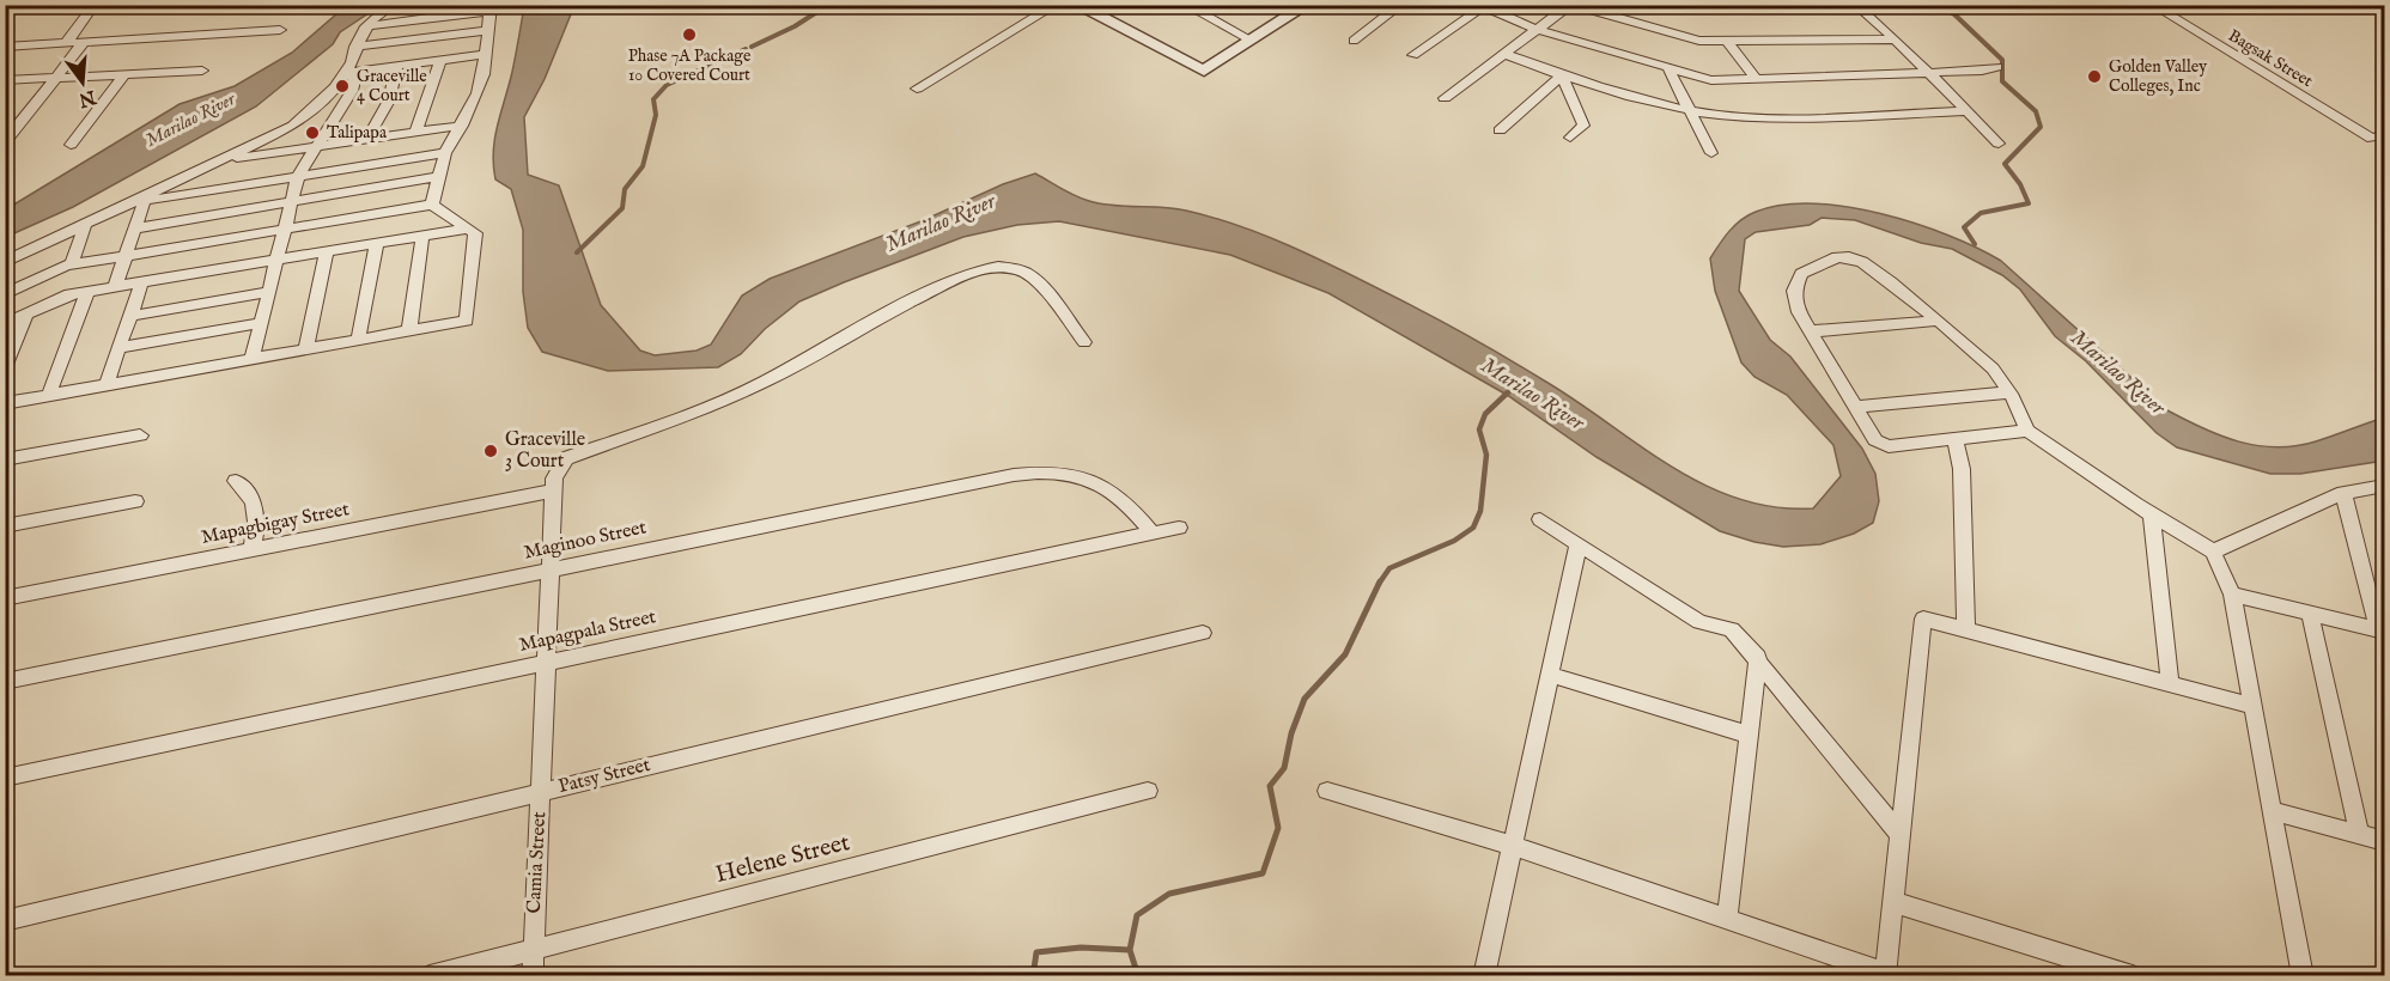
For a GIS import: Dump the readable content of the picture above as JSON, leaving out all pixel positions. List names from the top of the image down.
{
  "streets": {
    "street": [
      "Bagsak Street",
      "Mapagbigay Street",
      "Maginoo Street",
      "Mapagpala Street",
      "Patsy Street",
      "Helene Street",
      "Camia Street"
    ]
  },
  "crossings": [
    ["Mapagbigay Street", "Camia Street"],
    ["Maginoo Street", "Mapagpala Street"],
    ["Maginoo Street", "Camia Street"],
    ["Mapagpala Street", "Camia Street"],
    ["Patsy Street", "Camia Street"],
    ["Helene Street", "Camia Street"]
  ],
  "water": ["Marilao River"],
  "places": [
    "Phase 7A Package 10 Covered Court",
    "Golden Valley Colleges, Inc",
    "Graceville 4 Court",
    "Talipapa",
    "Graceville 3 Court"
  ],
  "north": "bottom"
}
